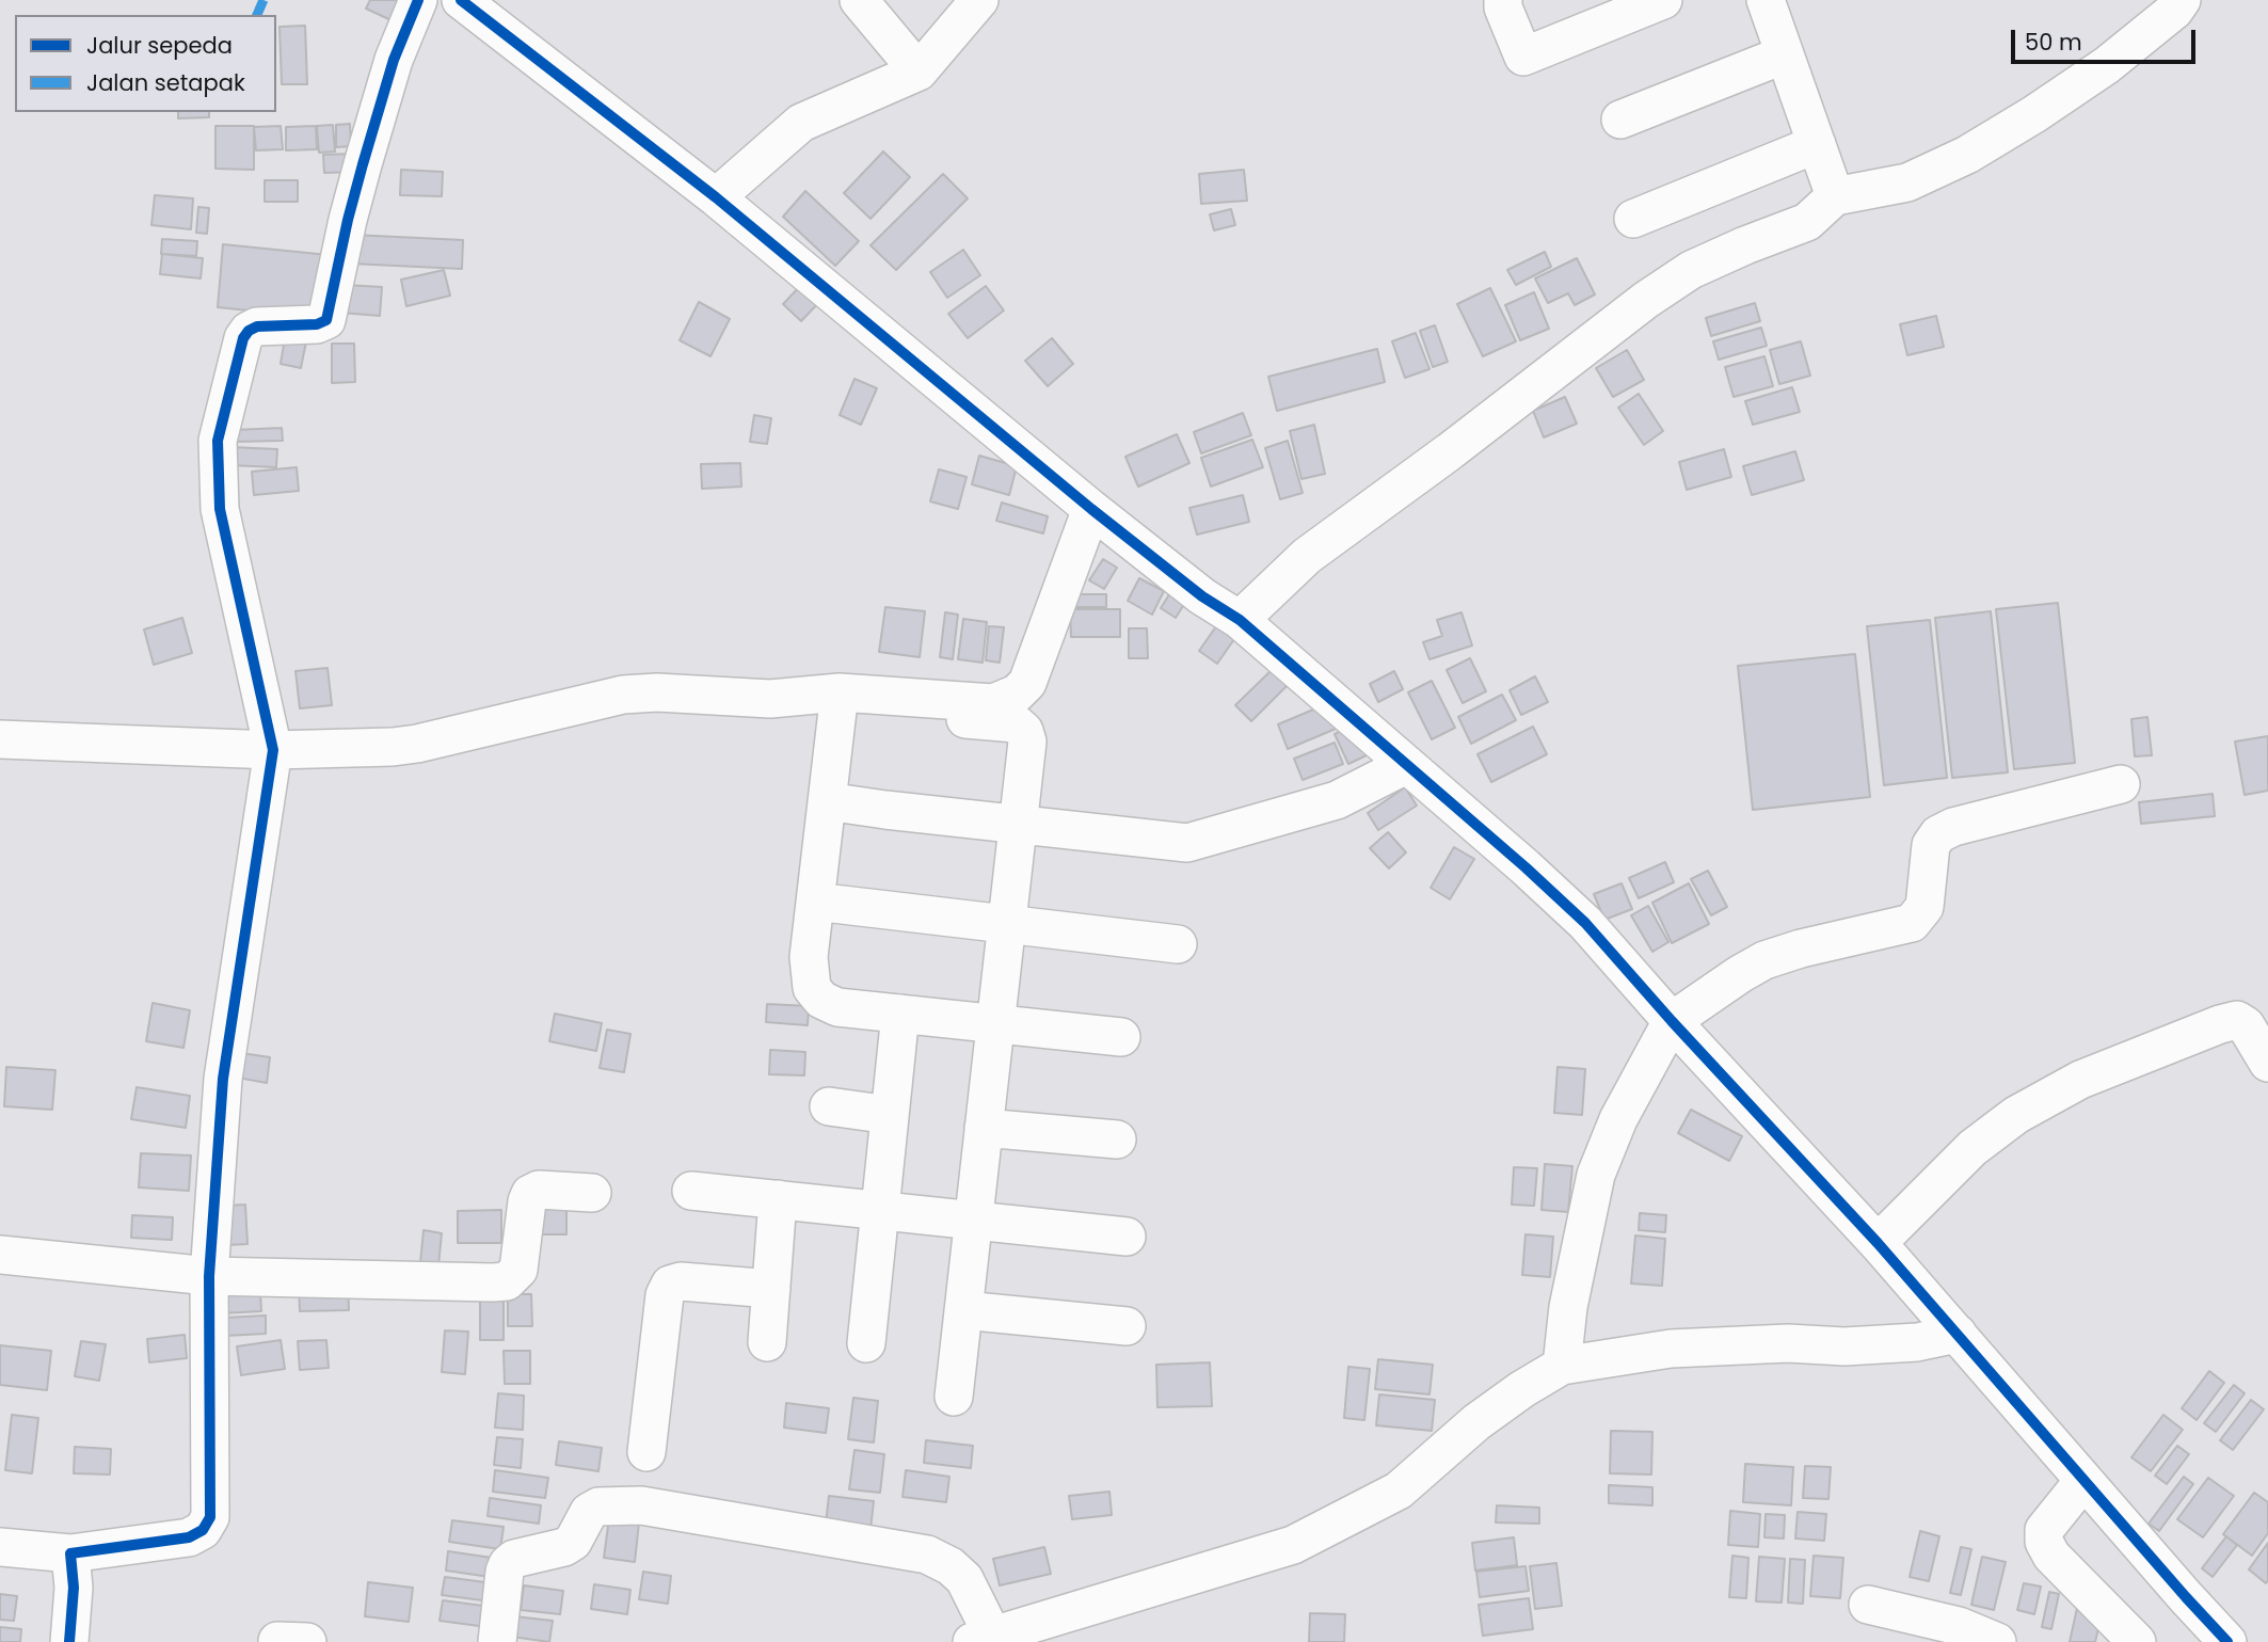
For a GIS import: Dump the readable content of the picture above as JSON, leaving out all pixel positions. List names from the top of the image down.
{
  "legend": ["Jalur sepeda", "Jalan setapak"],
  "scale_bar": "50 m"
}
